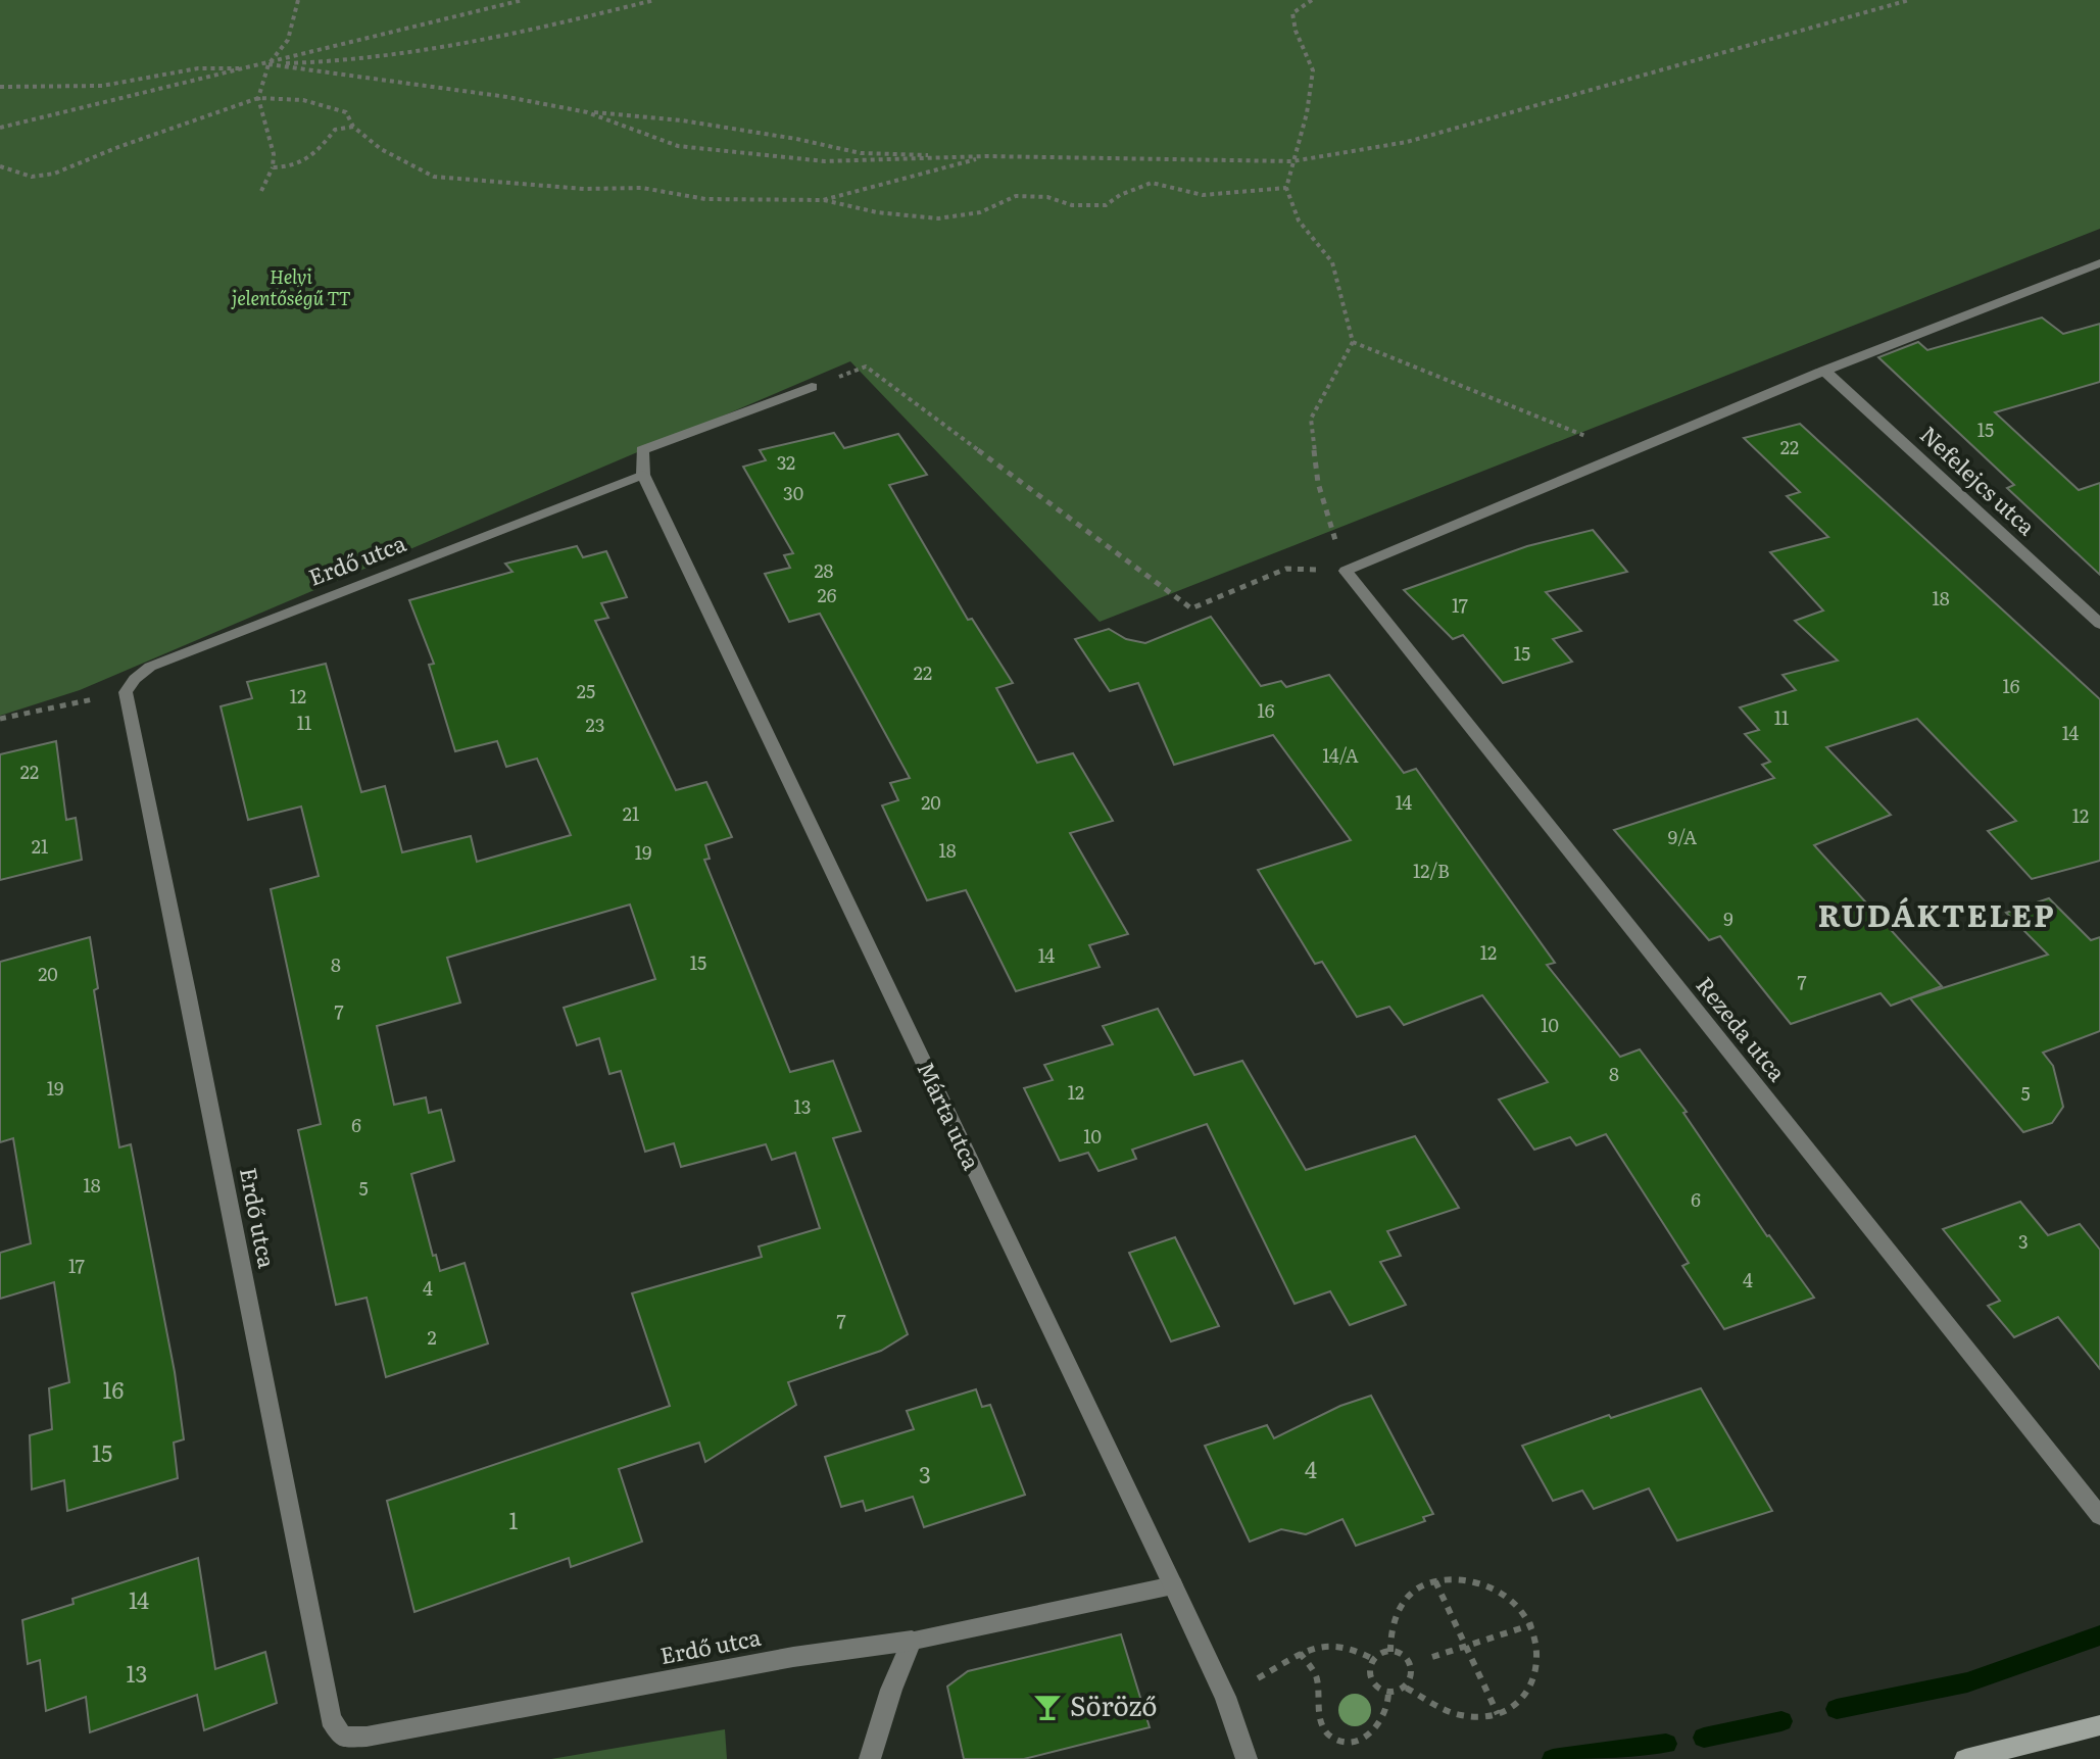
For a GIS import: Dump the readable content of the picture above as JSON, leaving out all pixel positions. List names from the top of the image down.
{
  "streets": {
    "street": [
      "Nefelejcs utca",
      "Erdő utca",
      "Rezeda utca",
      "Márta utca"
    ]
  },
  "crossings": [
    ["Erdő utca", "Márta utca"]
  ],
  "districts": ["RUDÁKTELEP"],
  "parks": ["Helyi jelentőségű TT"],
  "places": {
    "bar": ["Söröző"]
  },
  "house_numbers": [
    "15",
    "22",
    "32",
    "30",
    "28",
    "26",
    "18",
    "17",
    "15",
    "22",
    "16",
    "25",
    "12",
    "16",
    "11",
    "11",
    "23",
    "14",
    "14/A",
    "22",
    "20",
    "14",
    "21",
    "12",
    "9/A",
    "21",
    "18",
    "19",
    "12/B",
    "9",
    "12",
    "14",
    "15",
    "8",
    "20",
    "7",
    "7",
    "10",
    "8",
    "19",
    "12",
    "5",
    "13",
    "6",
    "10",
    "18",
    "5",
    "6",
    "3",
    "17",
    "4",
    "4",
    "7",
    "2",
    "16",
    "15",
    "4",
    "3",
    "1",
    "14",
    "13"
  ]
}
